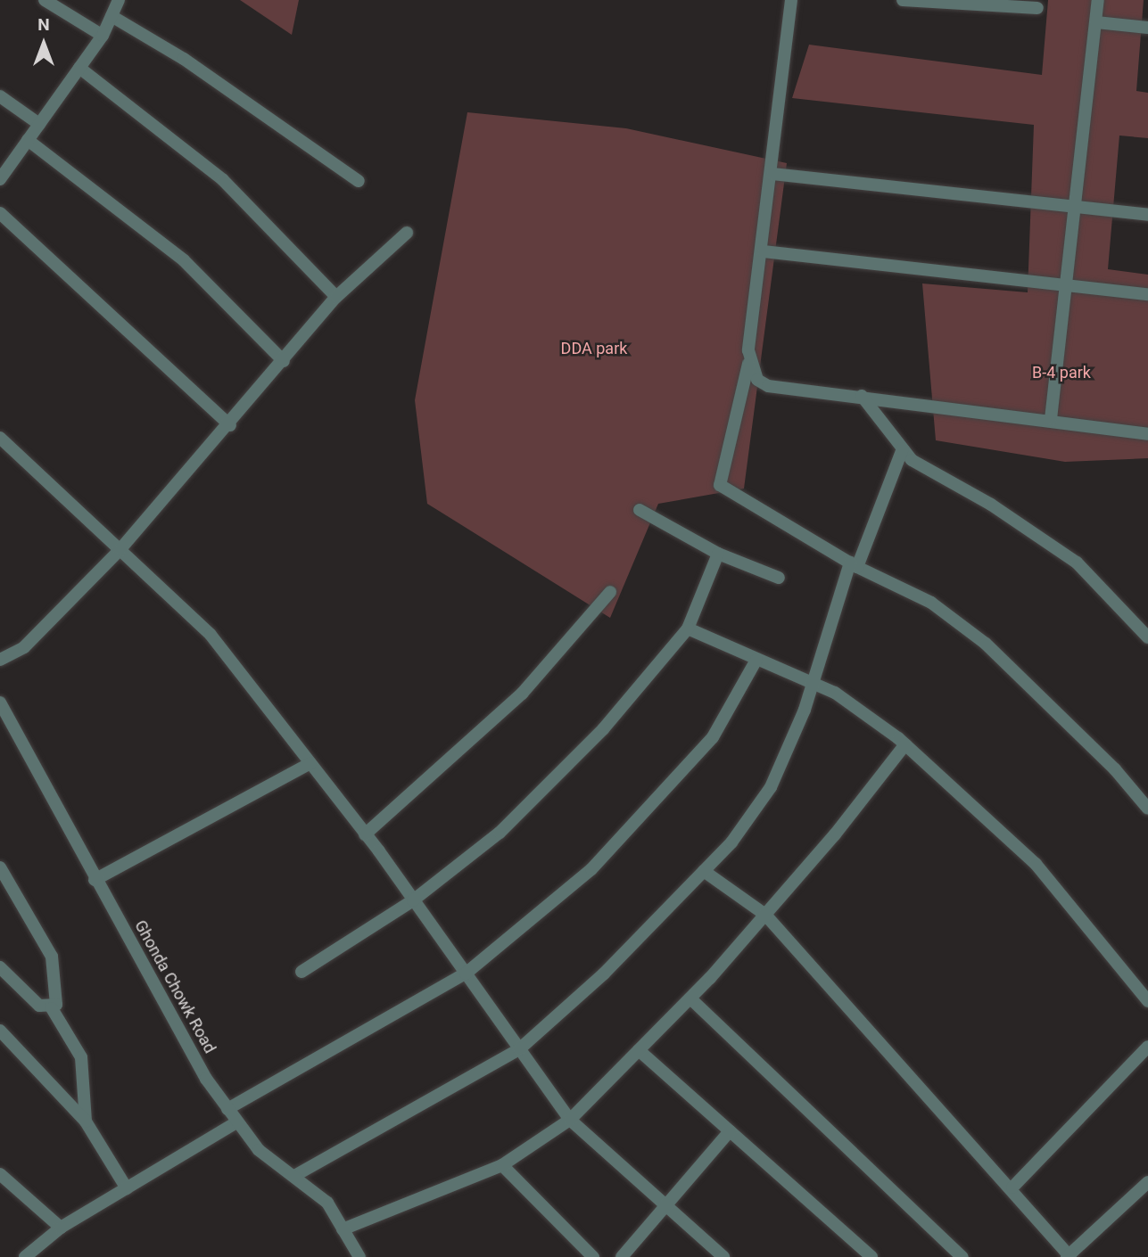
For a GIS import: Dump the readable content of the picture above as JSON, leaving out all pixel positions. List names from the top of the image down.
{
  "streets": {
    "street": ["Ghonda Chowk Road"]
  },
  "parks": ["DDA park", "B-4 park"],
  "north": "top"
}
